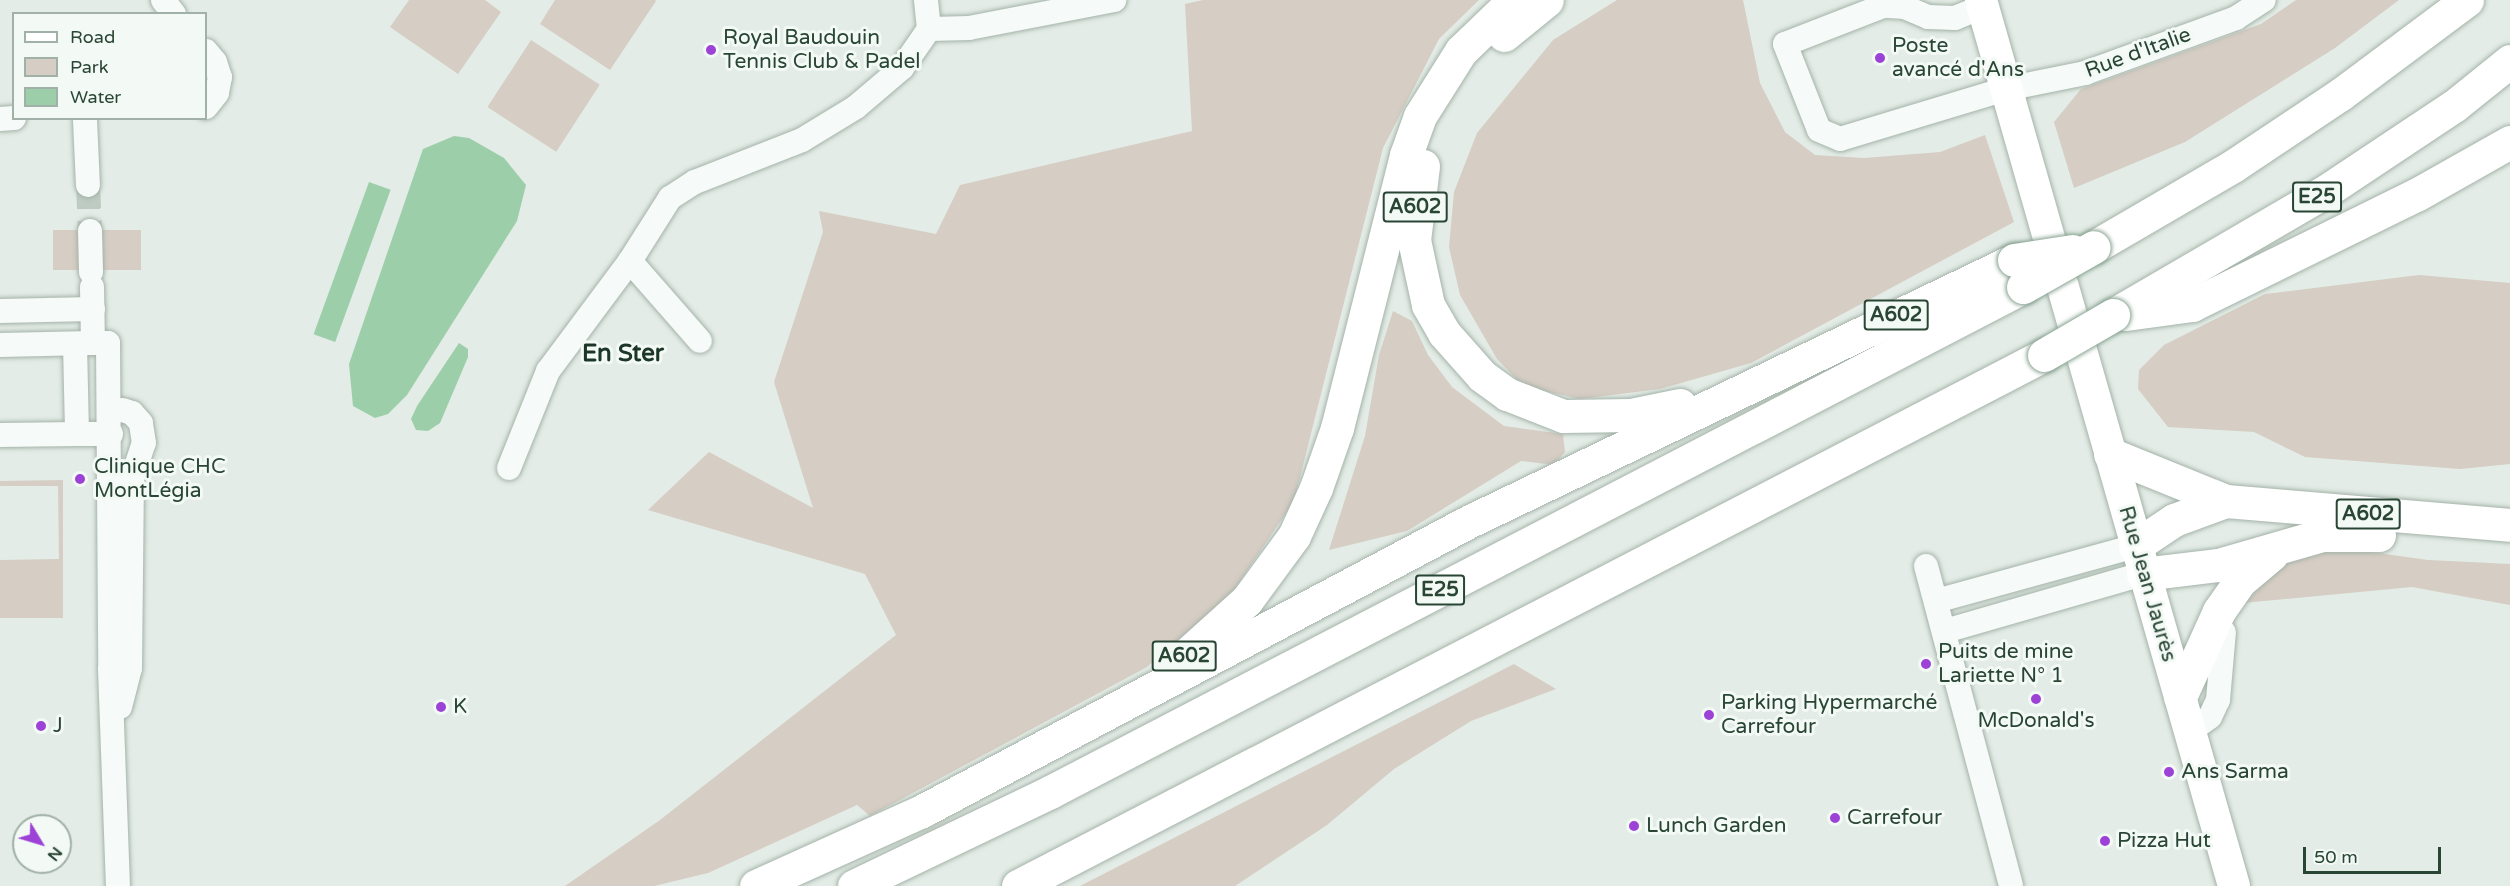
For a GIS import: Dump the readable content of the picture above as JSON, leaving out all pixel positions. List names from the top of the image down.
{
  "streets": {
    "highway": ["E25", "A602"],
    "main road": ["Rue Jean Jaurès"],
    "street": ["Rue d'Italie"]
  },
  "crossings": [
    ["Rue d'Italie", "Rue Jean Jaurès"],
    ["E25", "A602"],
    ["A602", "Rue Jean Jaurès"]
  ],
  "districts": ["En Ster"],
  "places": [
    "Royal Baudouin Tennis Club & Padel",
    "Poste avancé d'Ans",
    "Clinique CHC MontLégia",
    "Puits de mine Lariette N° 1",
    "McDonald's",
    "K",
    "Parking Hypermarché Carrefour",
    "J",
    "Ans Sarma",
    "Carrefour",
    "Lunch Garden",
    "Pizza Hut"
  ],
  "legend": ["Road", "Park", "Water"],
  "scale_bar": "50 m",
  "north": "bottom right"
}
